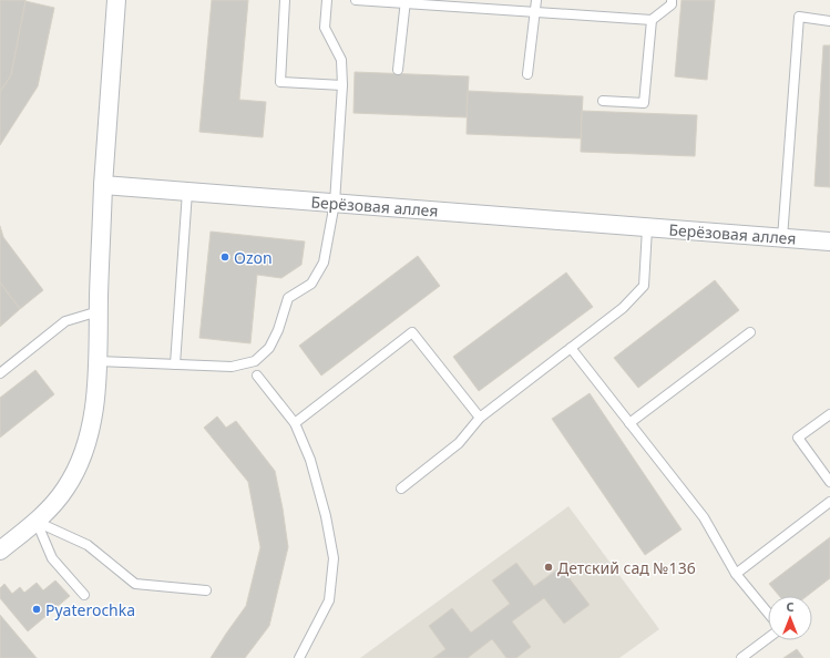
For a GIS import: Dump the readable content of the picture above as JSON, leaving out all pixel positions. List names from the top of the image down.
{
  "streets": {
    "street": ["Берёзовая аллея"]
  },
  "places": ["Ozon", "Детский сад №136", "Pyaterochka"],
  "north": "top"
}
